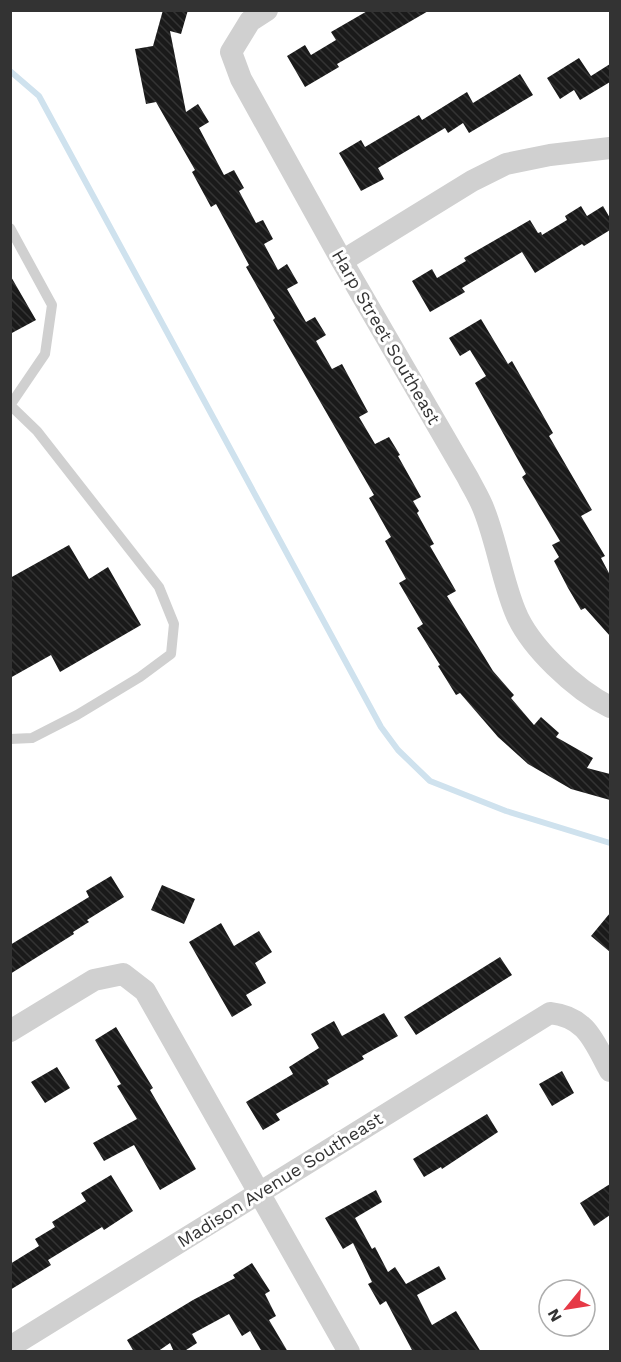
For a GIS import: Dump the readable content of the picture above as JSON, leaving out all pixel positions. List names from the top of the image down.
{
  "streets": {
    "street": ["Harp Street Southeast", "Madison Avenue Southeast"]
  },
  "north": "bottom left"
}
